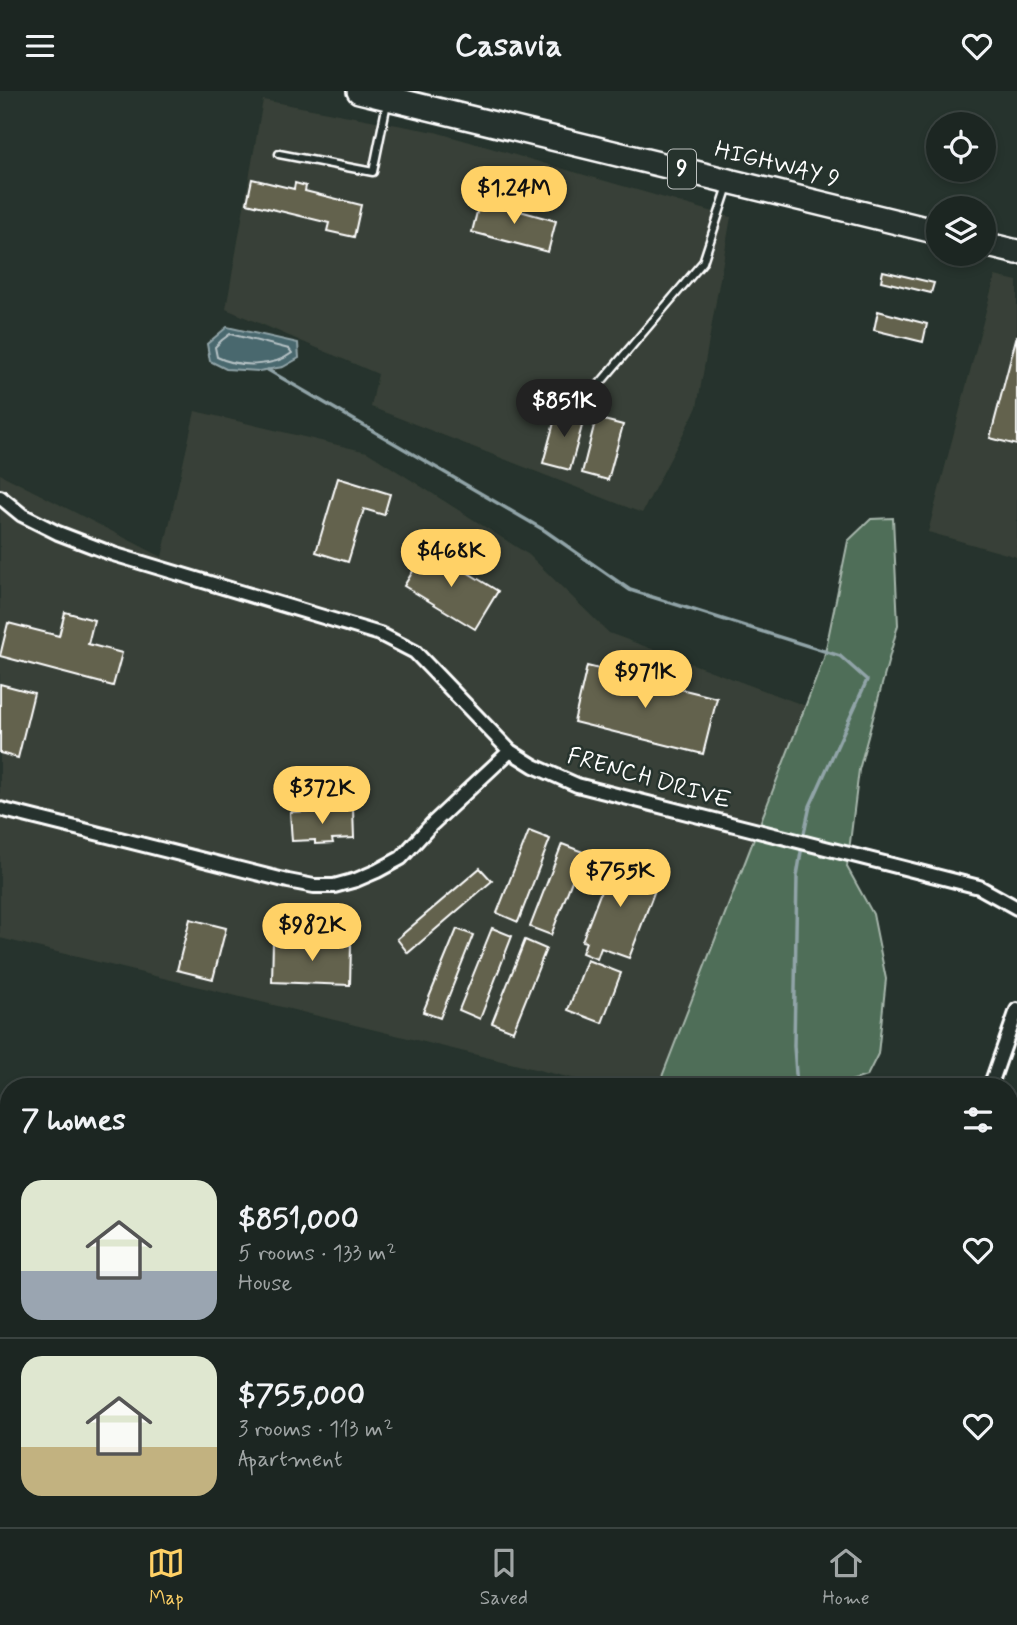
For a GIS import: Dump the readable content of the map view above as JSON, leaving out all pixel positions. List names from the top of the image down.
{
  "streets": {
    "highway": ["HIGHWAY 9", "9"],
    "street": ["FRENCH DRIVE"]
  },
  "page": {
    "header": "Casavia",
    "price": [
      "$1.24M",
      "$851K",
      "$468K",
      "$971K",
      "$372K",
      "$755K",
      "$982K"
    ],
    "heading": "7 homes",
    "list": [
      {
        "name": "$851,000",
        "note": "5 rooms · 133 m² · House"
      },
      {
        "name": "$755,000",
        "note": "3 rooms · 113 m² · Apartment"
      }
    ],
    "tabs": ["Map", "Saved", "Home"]
  }
}
